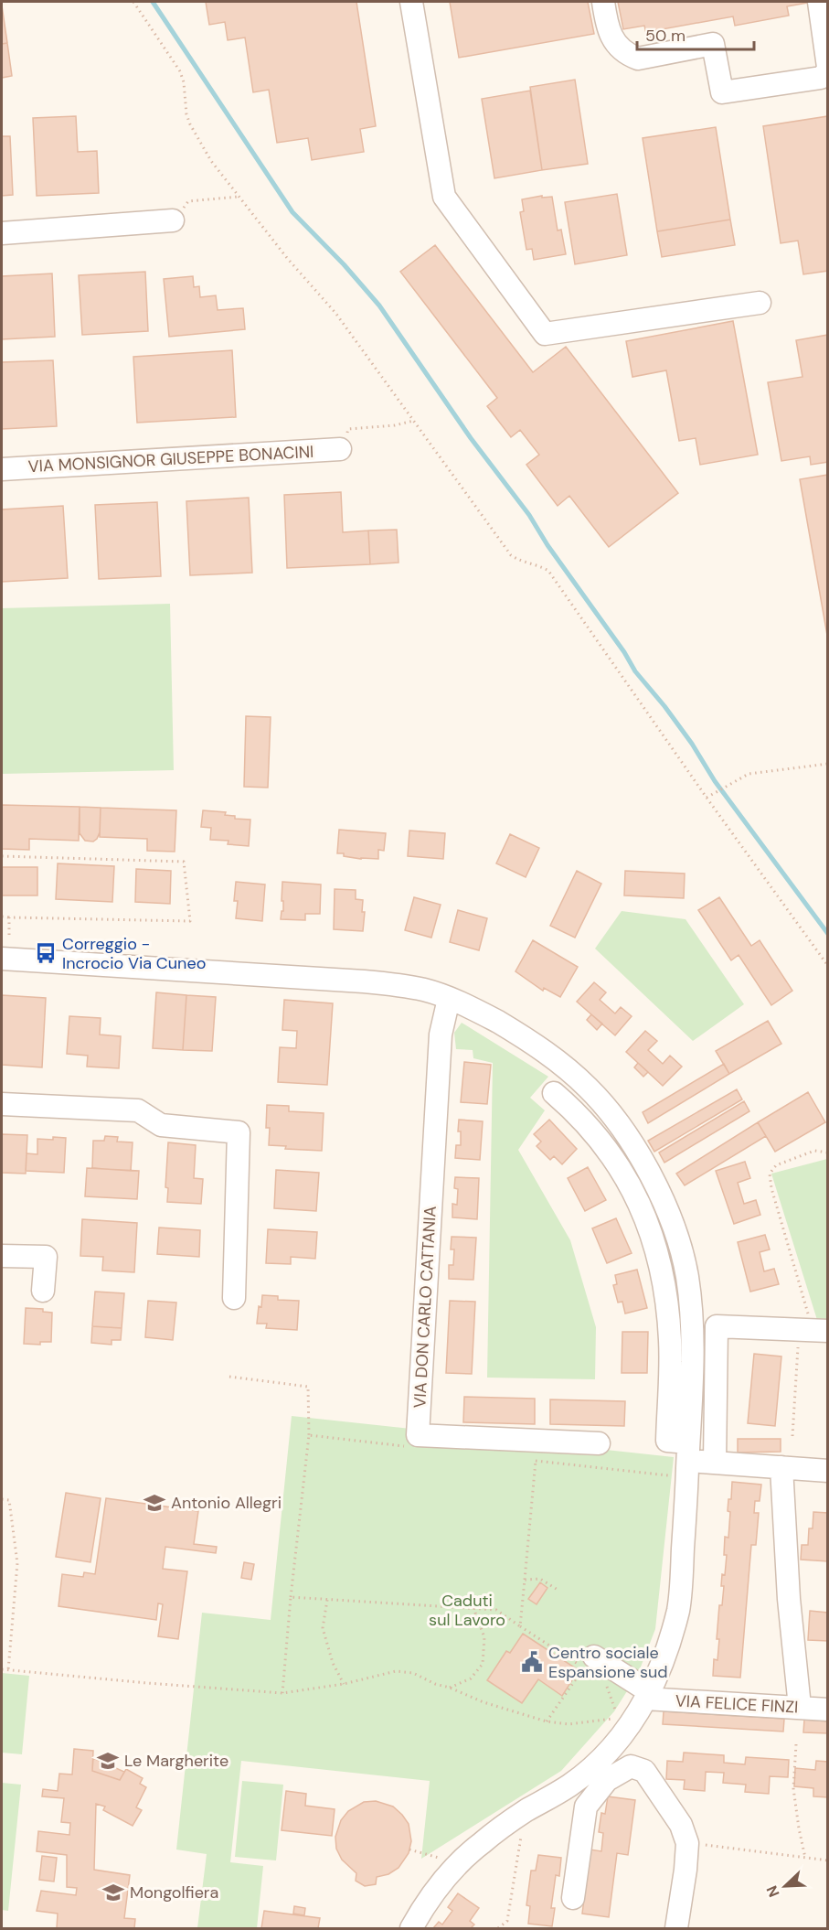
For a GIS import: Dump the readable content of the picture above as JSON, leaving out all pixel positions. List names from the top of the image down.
{
  "streets": {
    "street": ["VIA MONSIGNOR GIUSEPPE BONACINI", "VIA DON CARLO CATTANIA", "VIA FELICE FINZI"]
  },
  "parks": ["Caduti sul Lavoro"],
  "places": {
    "bus stop": ["Correggio - Incrocio Via Cuneo"],
    "school or university": ["Antonio Allegri", "Le Margherite", "Mongolfiera"],
    "public building": ["Centro sociale Espansione sud"]
  },
  "scale_bar": "50 m",
  "north": "bottom left"
}
